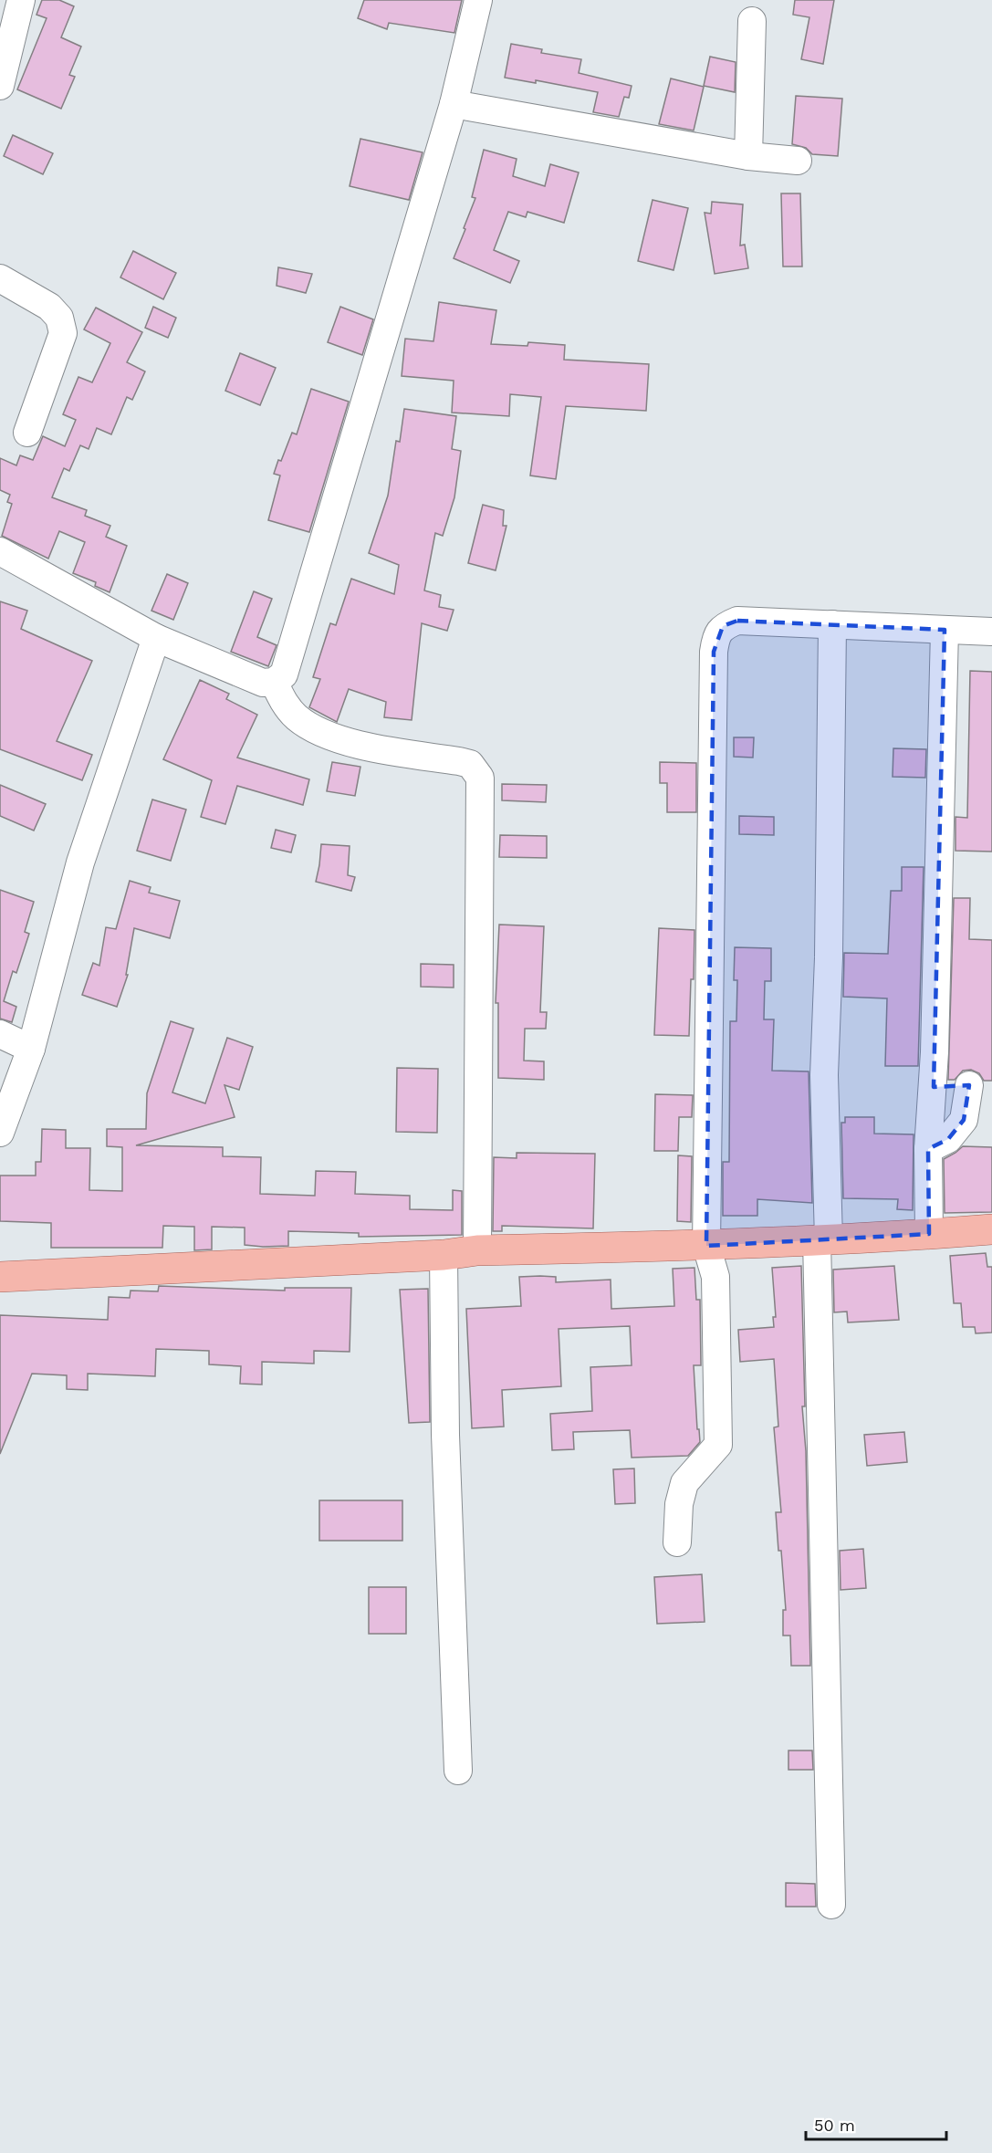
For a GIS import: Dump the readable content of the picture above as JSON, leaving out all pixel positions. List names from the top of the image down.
{
  "scale_bar": "50 m"
}
